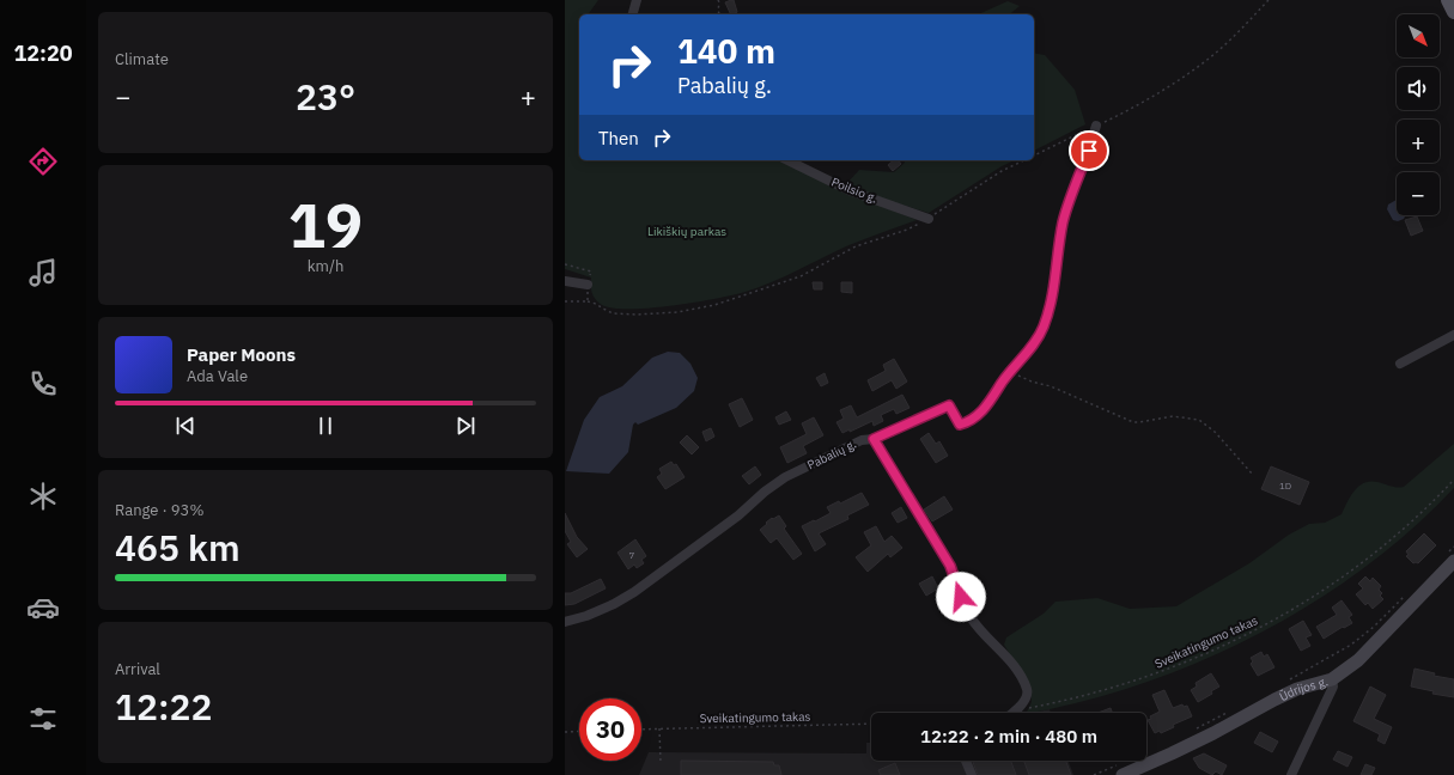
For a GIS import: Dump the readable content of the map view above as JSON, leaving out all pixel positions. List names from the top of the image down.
{
  "streets": {
    "main road": ["Ūdrijos g."],
    "street": ["Poilsio g.", "Pabalių g."],
    "path": ["Sveikatingumo takas"]
  },
  "parks": ["Likiškių parkas"],
  "house_numbers": ["1D", "7"],
  "north": "bottom right",
  "page": {
    "tabs": "12:20",
    "tile": [
      "Climate",
      ["19", "km/h"],
      ["Range · 93%", "465 km"],
      ["Arrival", "12:22"]
    ],
    "map_buttons": ["+", "−"],
    "turn": ["140 m", "Pabalių g."],
    "heat": ["−", "23°", "+"],
    "then": "Then",
    "song": ["Paper Moons", "Ada Vale"],
    "limit": "30",
    "trip": "12:22 · 2 min · 480 m"
  }
}
